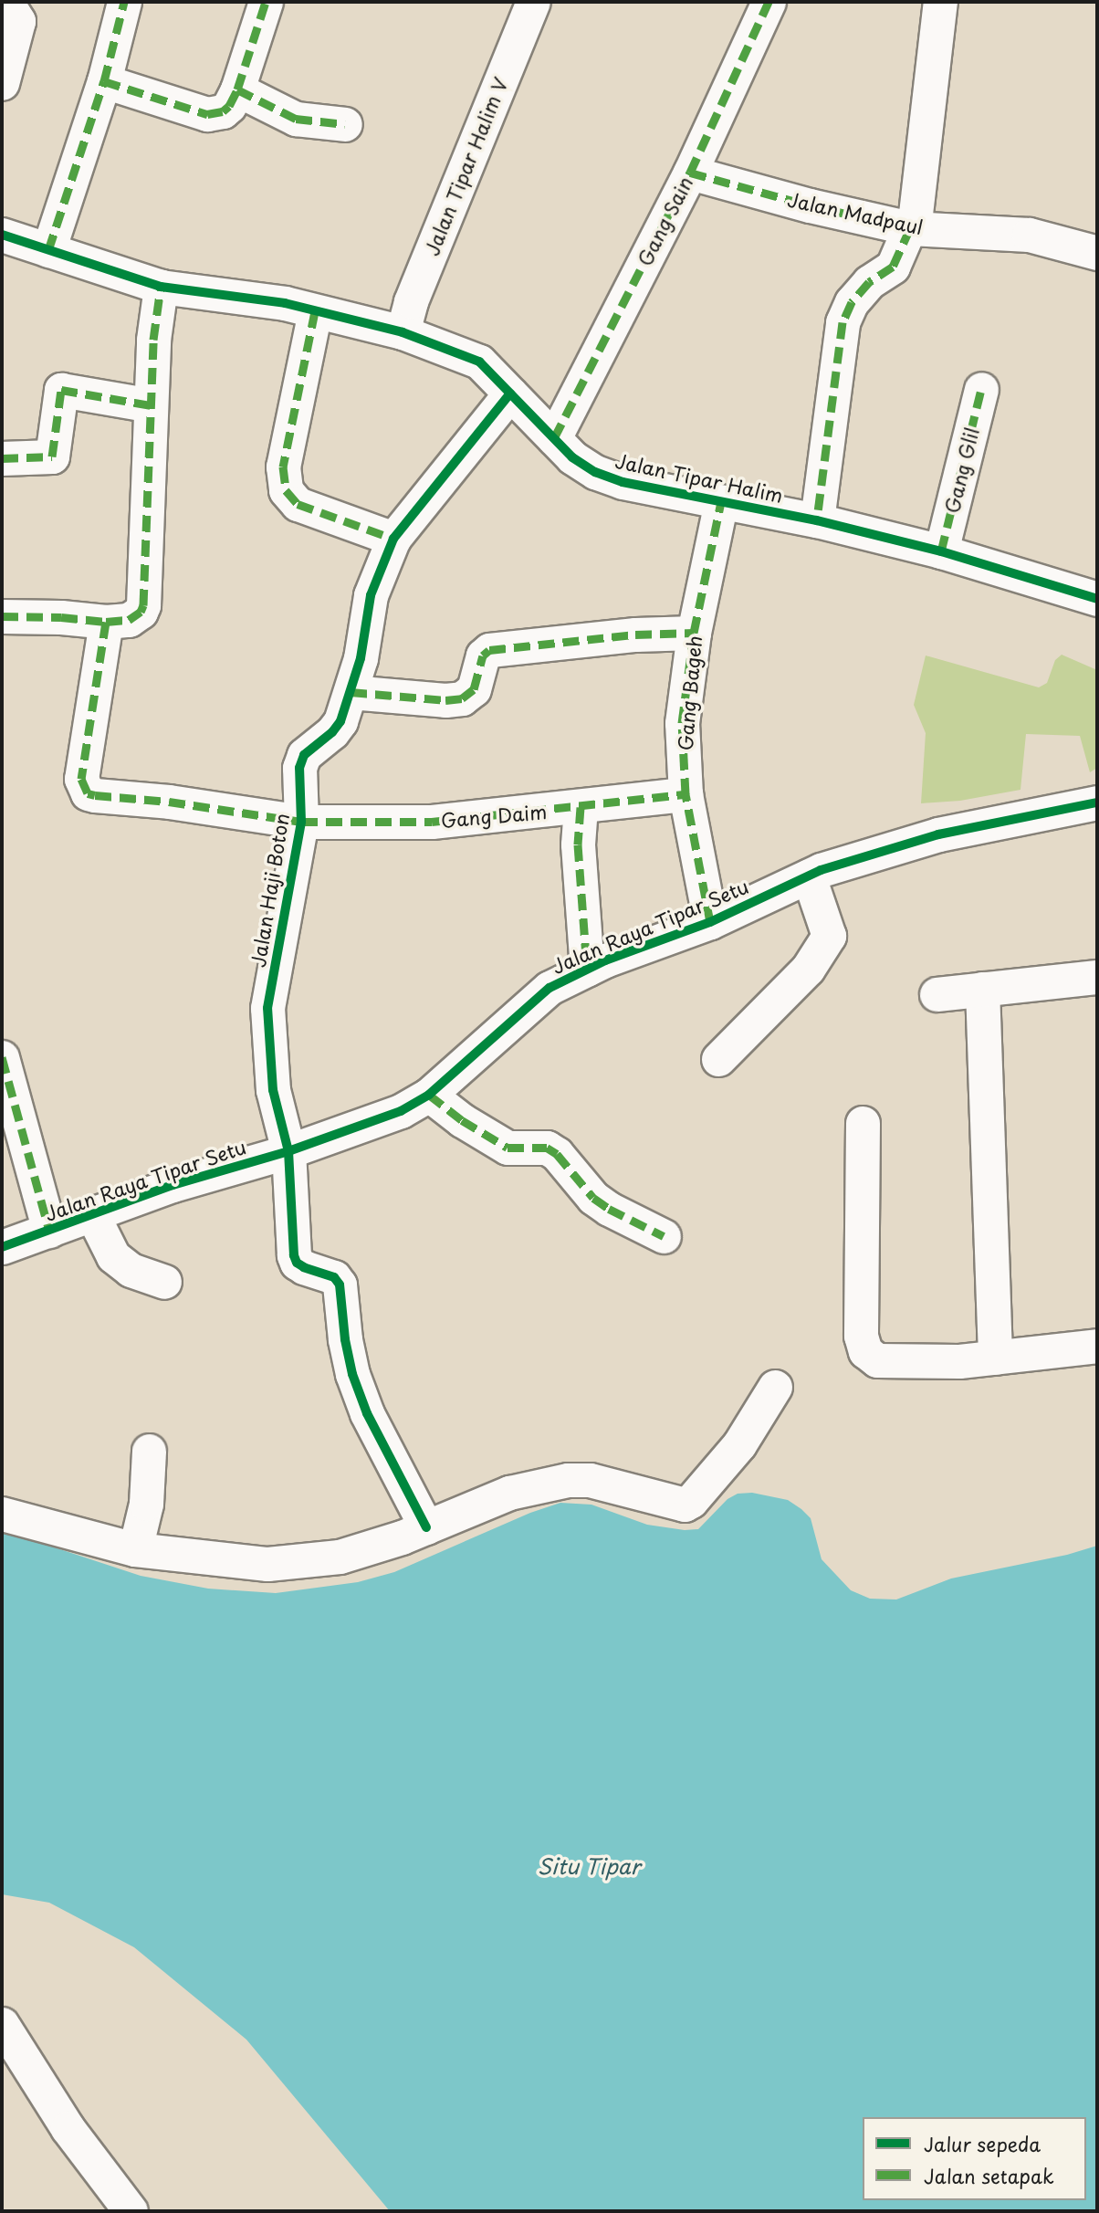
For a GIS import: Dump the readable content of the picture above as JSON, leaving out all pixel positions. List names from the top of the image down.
{
  "streets": {
    "street": [
      "Jalan Tipar Halim V",
      "Jalan Madpaul",
      "Gang Sain",
      "Gang Glil",
      "Jalan Tipar Halim",
      "Gang Bageh",
      "Gang Daim",
      "Jalan Haji Boton",
      "Jalan Raya Tipar Setu"
    ]
  },
  "crossings": [
    ["Jalan Tipar Halim V", "Jalan Tipar Halim"],
    ["Jalan Madpaul", "Gang Sain"],
    ["Gang Sain", "Jalan Tipar Halim"],
    ["Gang Glil", "Jalan Tipar Halim"],
    ["Jalan Tipar Halim", "Gang Bageh"],
    ["Jalan Tipar Halim", "Jalan Haji Boton"],
    ["Gang Bageh", "Gang Daim"],
    ["Gang Bageh", "Jalan Raya Tipar Setu"],
    ["Gang Daim", "Jalan Haji Boton"],
    ["Jalan Haji Boton", "Jalan Raya Tipar Setu"]
  ],
  "water": ["Situ Tipar"],
  "legend": ["Jalur sepeda", "Jalan setapak"]
}
